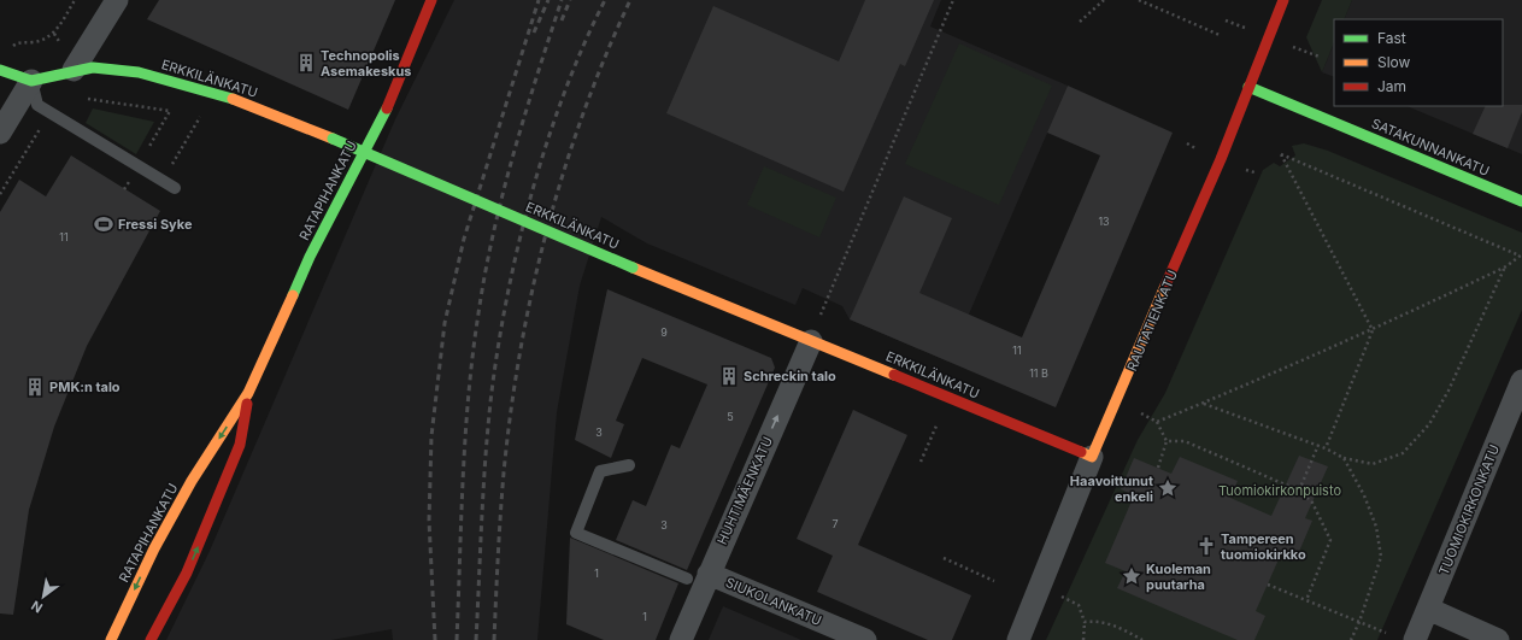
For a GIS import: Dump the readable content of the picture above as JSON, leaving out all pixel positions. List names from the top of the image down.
{
  "streets": {
    "street": [
      "ERKKILÄNKATU",
      "SATAKUNNANKATU",
      "RATAPIHANKATU",
      "RAUTATIENKATU",
      "HUHTIMÄENKATU",
      "TUOMIOKIRKONKATU",
      "SIUKOLANKATU"
    ]
  },
  "crossings": [
    ["ERKKILÄNKATU", "RAUTATIENKATU"],
    ["ERKKILÄNKATU", "HUHTIMÄENKATU"],
    ["SATAKUNNANKATU", "RAUTATIENKATU"],
    ["HUHTIMÄENKATU", "SIUKOLANKATU"]
  ],
  "one_way": ["HUHTIMÄENKATU"],
  "parks": ["Tuomiokirkonpuisto"],
  "places": {
    "building": ["Technopolis Asemakeskus", "Schreckin talo", "PMK:n talo"],
    "sports": ["Fressi Syke"],
    "place": ["Haavoittunut enkeli", "Kuoleman puutarha"],
    "church": ["Tampereen tuomiokirkko"]
  },
  "house_numbers": [
    "13",
    "11",
    "9",
    "11",
    "11 B",
    "5",
    "3",
    "7",
    "3",
    "1",
    "1"
  ],
  "legend": ["Fast", "Slow", "Jam"],
  "north": "bottom left"
}
